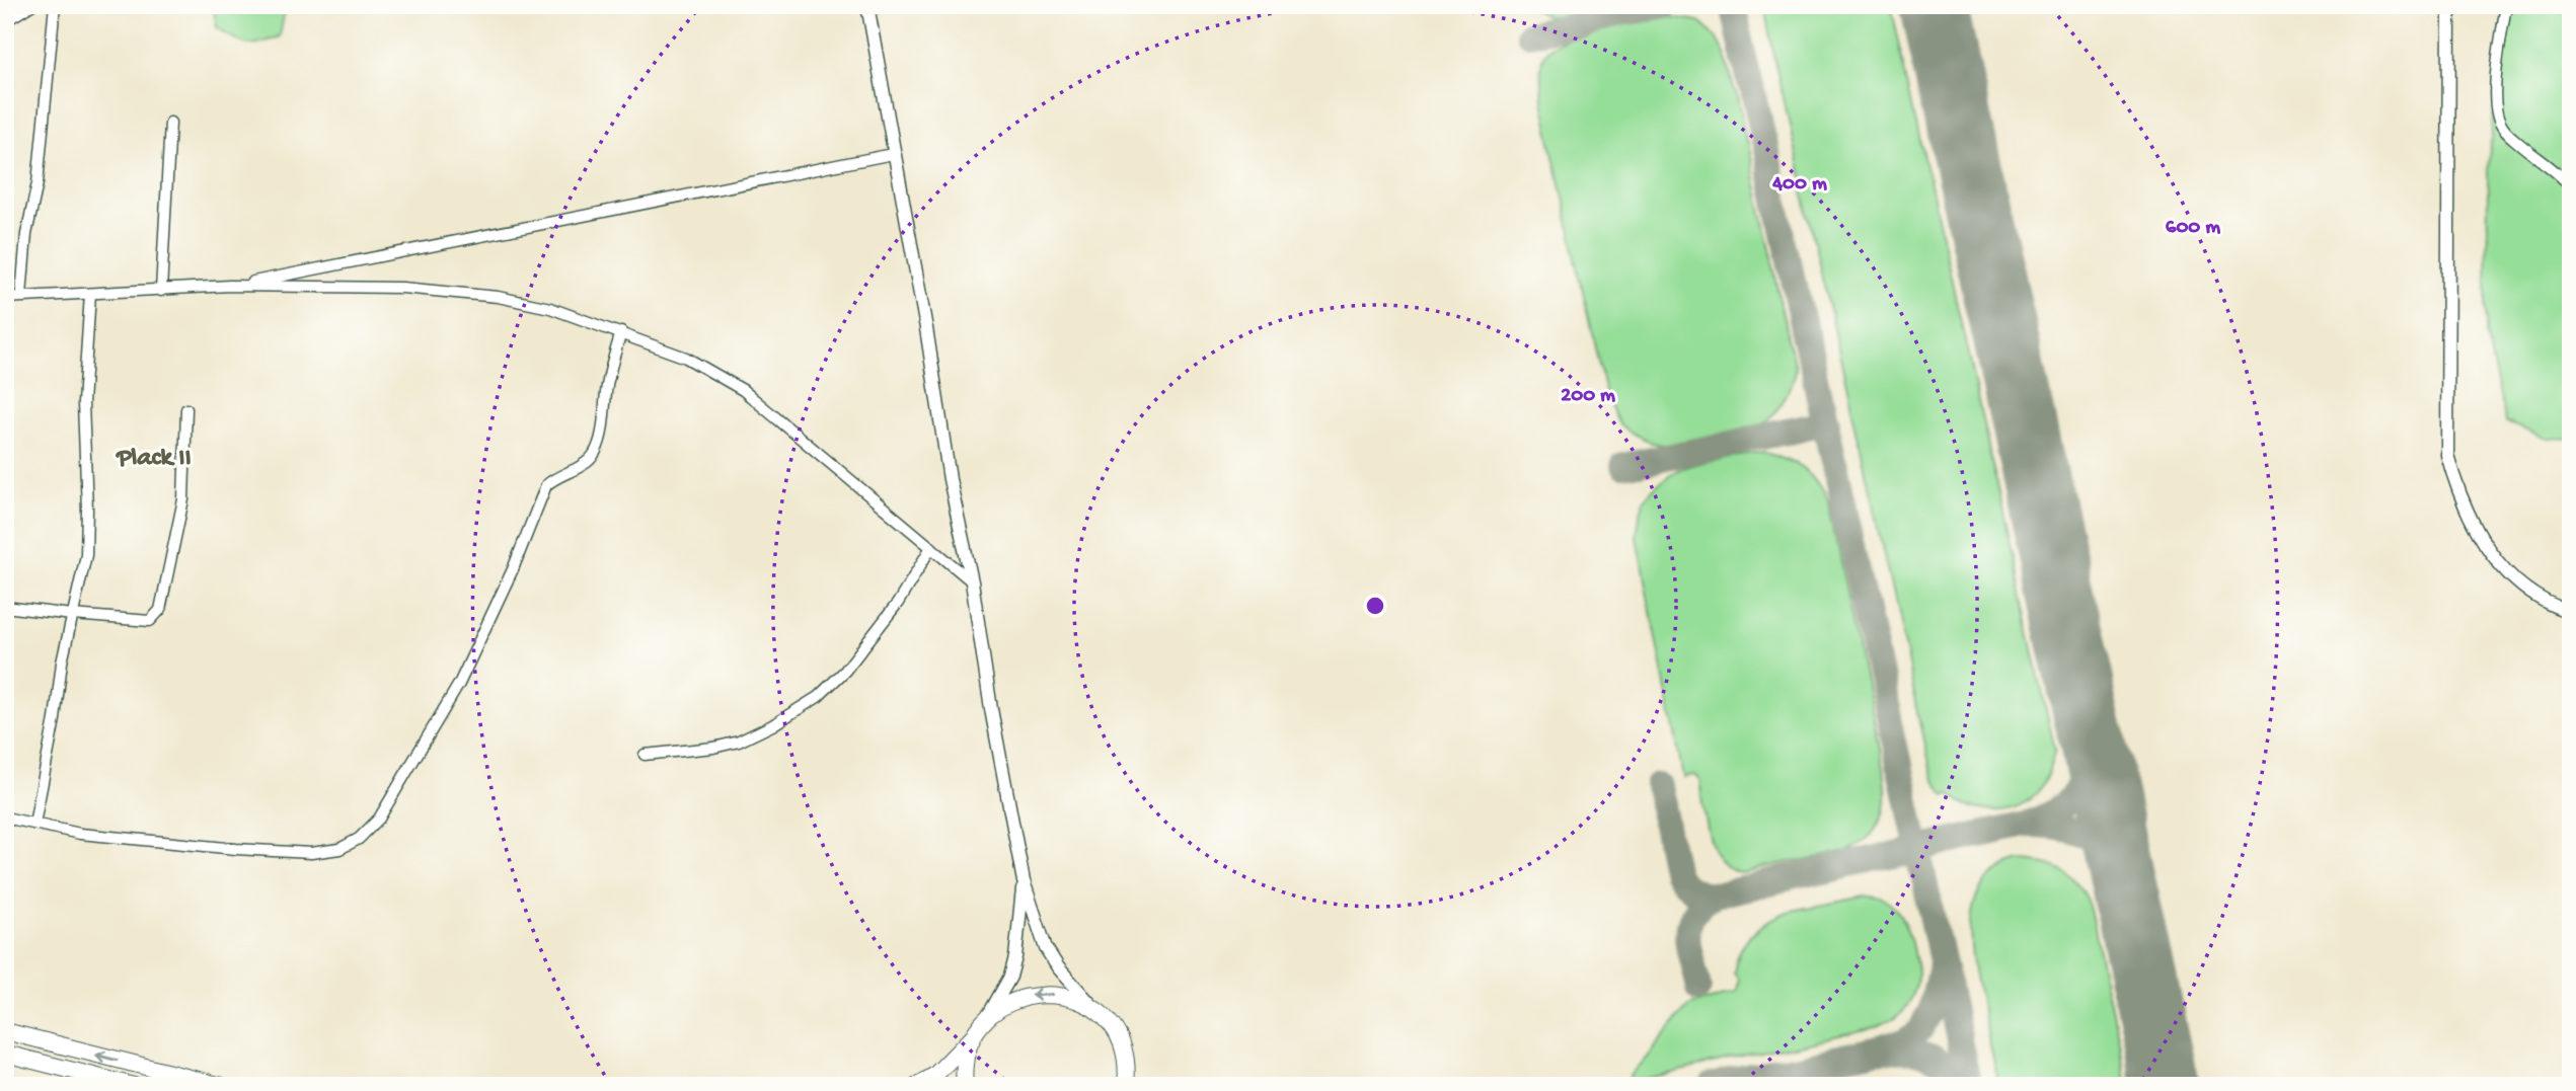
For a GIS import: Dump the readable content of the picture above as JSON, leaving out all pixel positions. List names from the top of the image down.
{
  "districts": ["Plack II"],
  "rings": ["400 m", "600 m", "200 m"]
}
